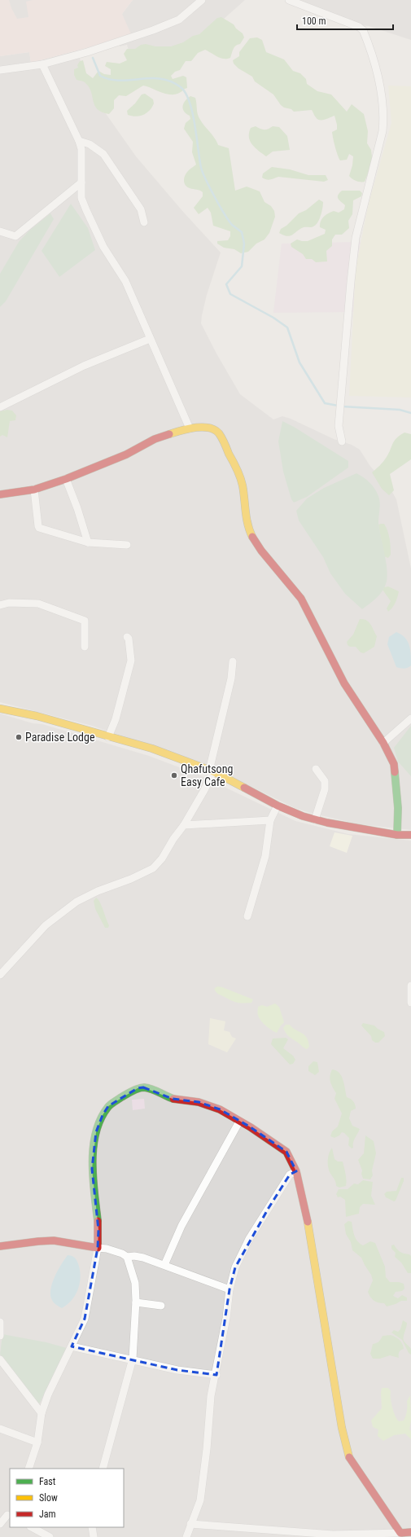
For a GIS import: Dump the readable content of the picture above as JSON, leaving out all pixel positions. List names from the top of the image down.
{
  "places": ["Paradise Lodge", "Qhafutsong Easy Cafe"],
  "legend": ["Fast", "Slow", "Jam"],
  "scale_bar": "100 m"
}
